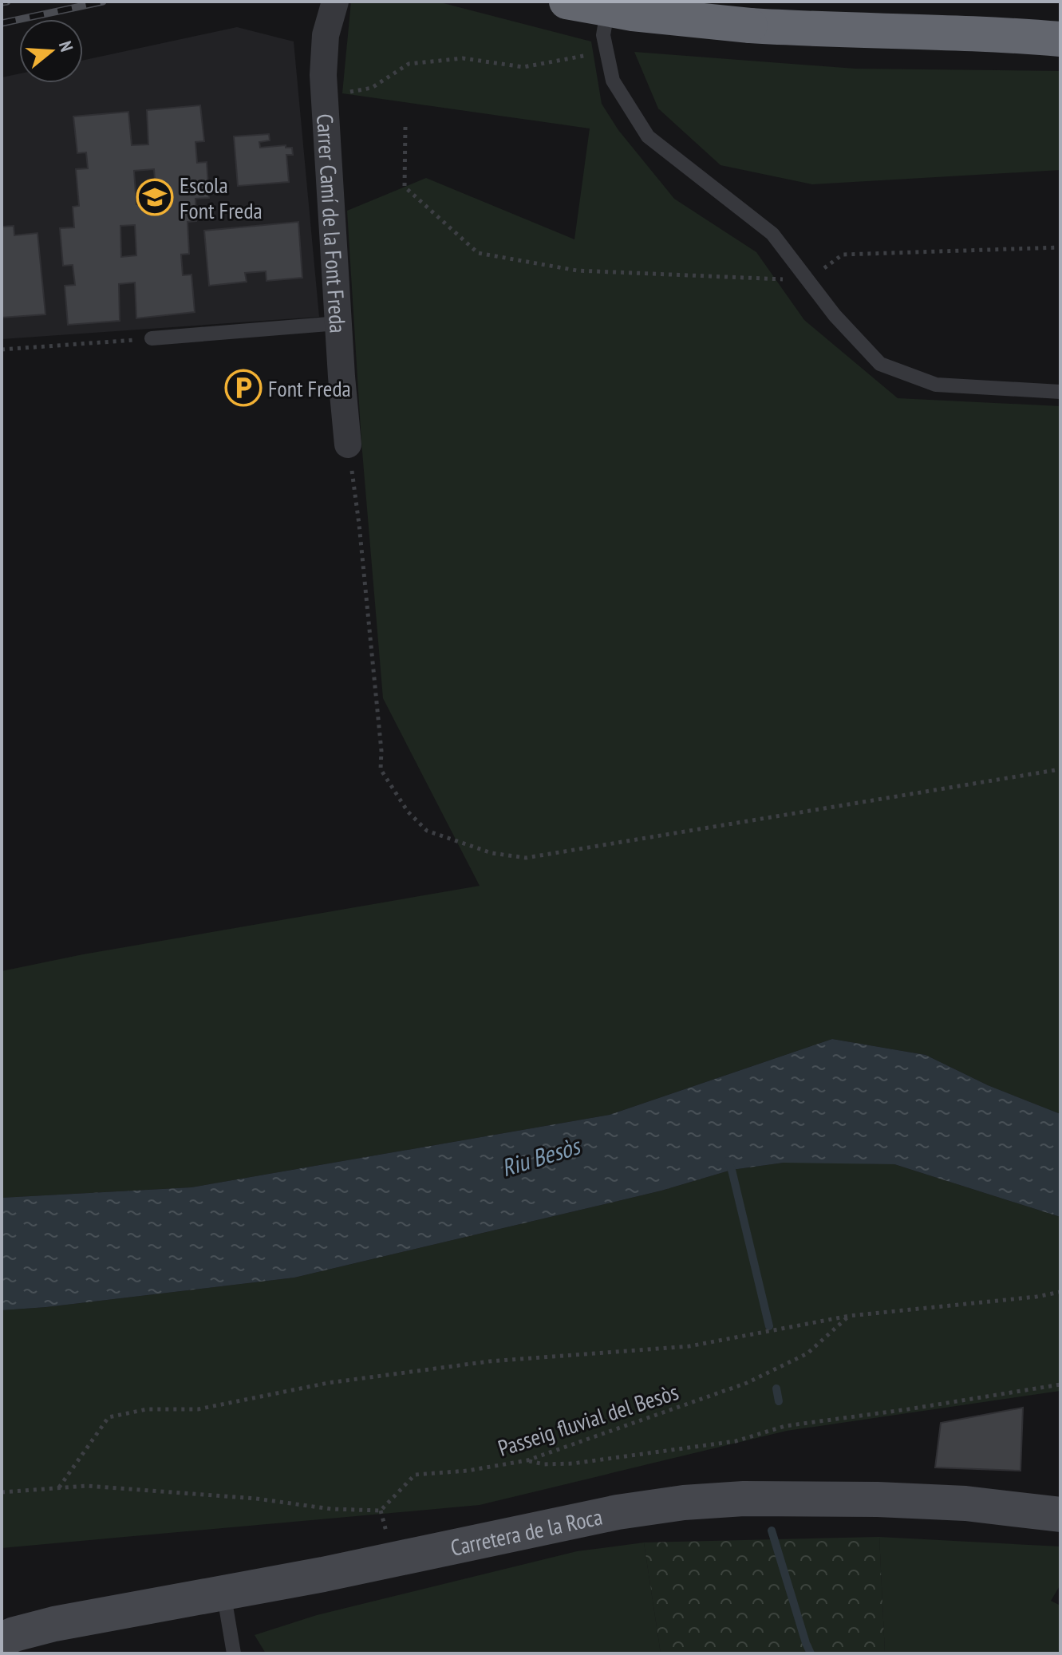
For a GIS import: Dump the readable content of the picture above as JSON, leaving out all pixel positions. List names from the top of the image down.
{
  "streets": {
    "street": ["Carrer Camí de la Font Freda", "Carretera de la Roca"],
    "path": ["Passeig fluvial del Besòs"]
  },
  "water": ["Riu Besòs"],
  "places": {
    "school or university": ["Escola Font Freda"],
    "parking": ["Font Freda"]
  },
  "north": "right"
}
